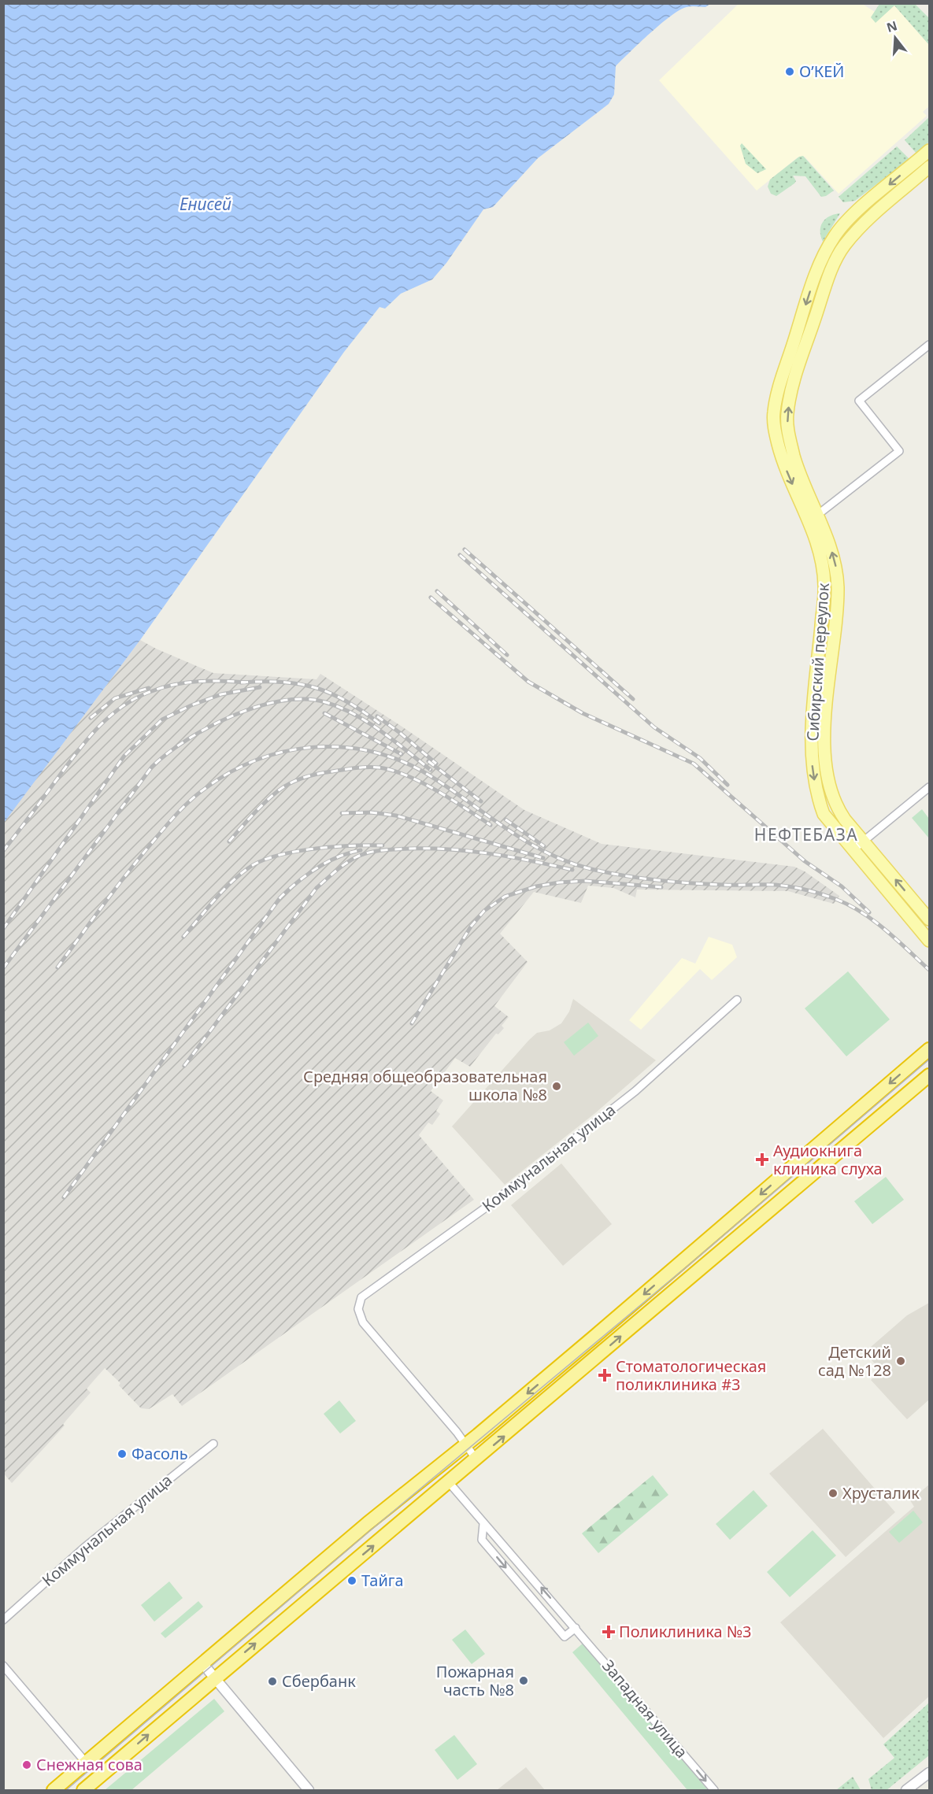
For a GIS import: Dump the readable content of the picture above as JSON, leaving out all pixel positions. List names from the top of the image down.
{
  "streets": {
    "main road": ["Сибирский переулок"],
    "street": ["Коммунальная улица", "Западная улица"]
  },
  "districts": ["НЕФТЕБАЗА"],
  "water": ["Енисей"],
  "places": {
    "other": [
      "О’КЕЙ",
      "Средняя общеобразовательная школа №8",
      "Детский сад №128",
      "Фасоль",
      "Хрусталик",
      "Тайга",
      "Пожарная часть №8",
      "Сбербанк",
      "Снежная сова"
    ],
    "health": ["Аудиокнига клиника слуха", "Стоматологическая поликлиника #3", "Поликлиника №3"]
  },
  "north": "top"
}
